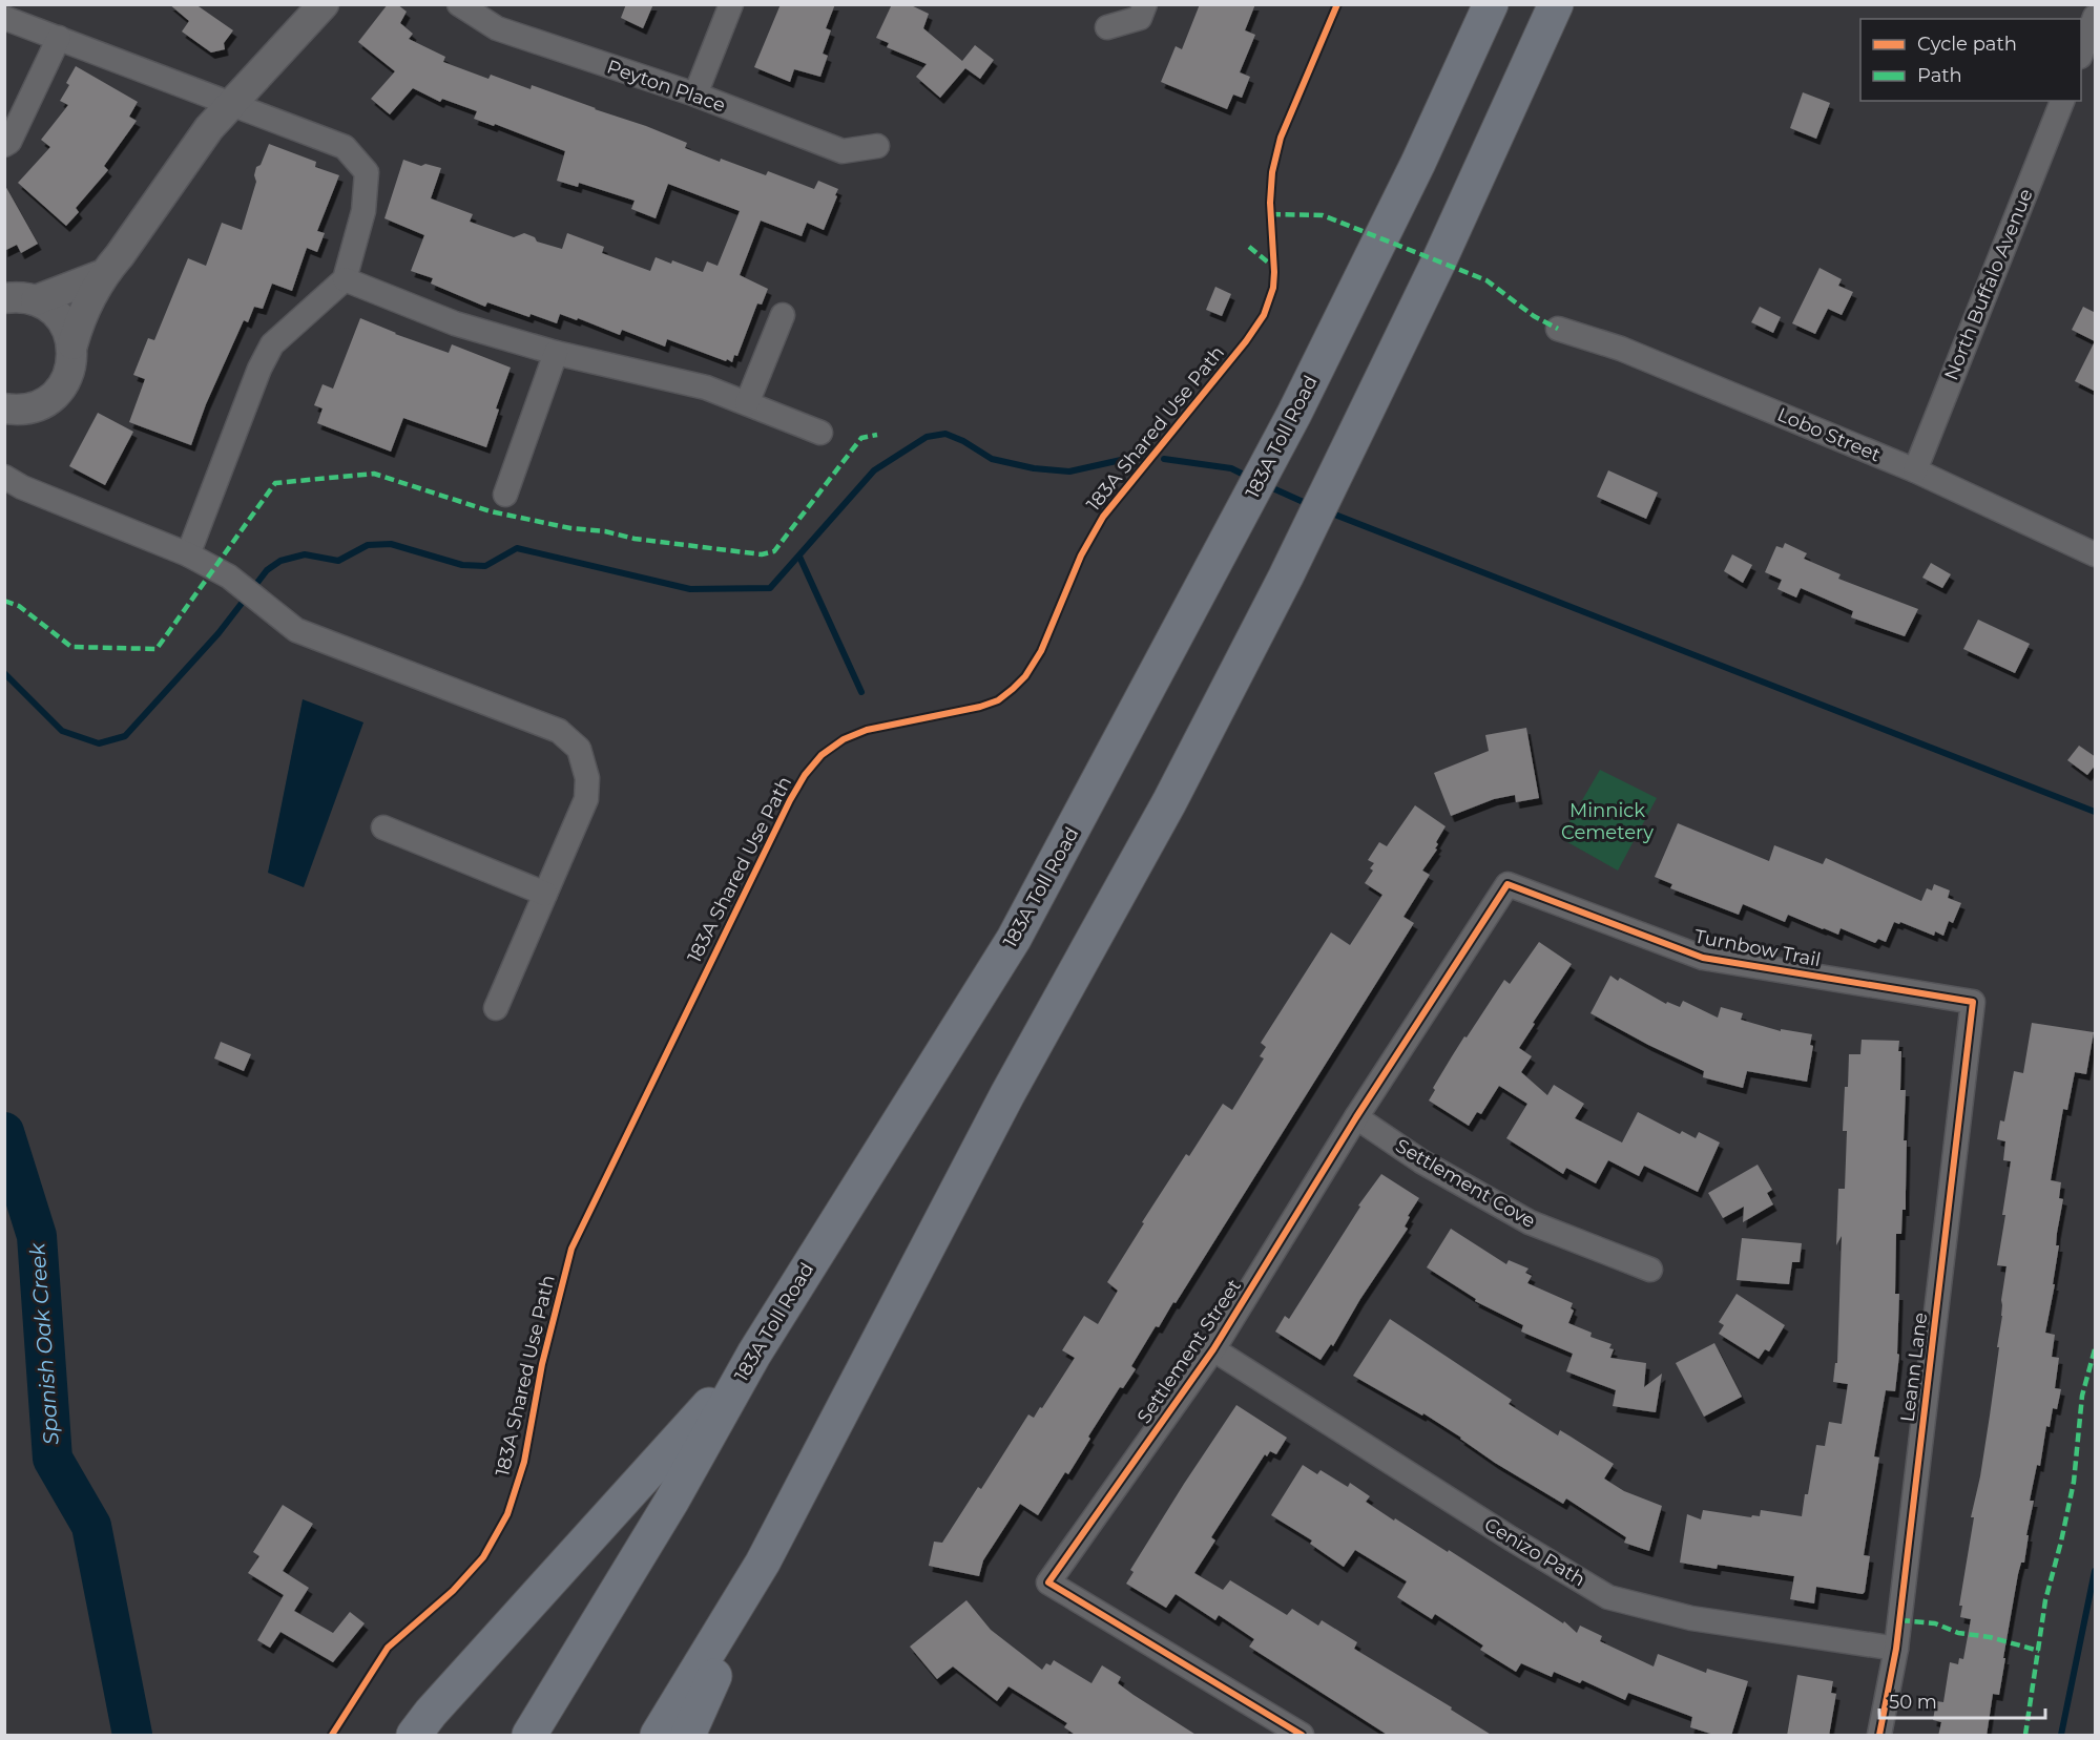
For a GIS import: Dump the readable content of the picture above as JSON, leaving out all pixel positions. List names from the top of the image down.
{
  "streets": {
    "highway": ["183A Toll Road"],
    "street": [
      "Peyton Place",
      "North Buffalo Avenue",
      "Lobo Street",
      "Turnbow Trail",
      "Settlement Cove",
      "Settlement Street",
      "Leann Lane",
      "Cenizo Path"
    ],
    "cycle path": ["183A Shared Use Path"]
  },
  "crossings": [
    ["North Buffalo Avenue", "Lobo Street"],
    ["Turnbow Trail", "Settlement Street"],
    ["Turnbow Trail", "Leann Lane"],
    ["Settlement Cove", "Settlement Street"],
    ["Settlement Street", "Cenizo Path"],
    ["Leann Lane", "Cenizo Path"]
  ],
  "water": ["Spanish Oak Creek"],
  "parks": ["Minnick Cemetery"],
  "legend": ["Cycle path", "Path"],
  "scale_bar": "50 m"
}
